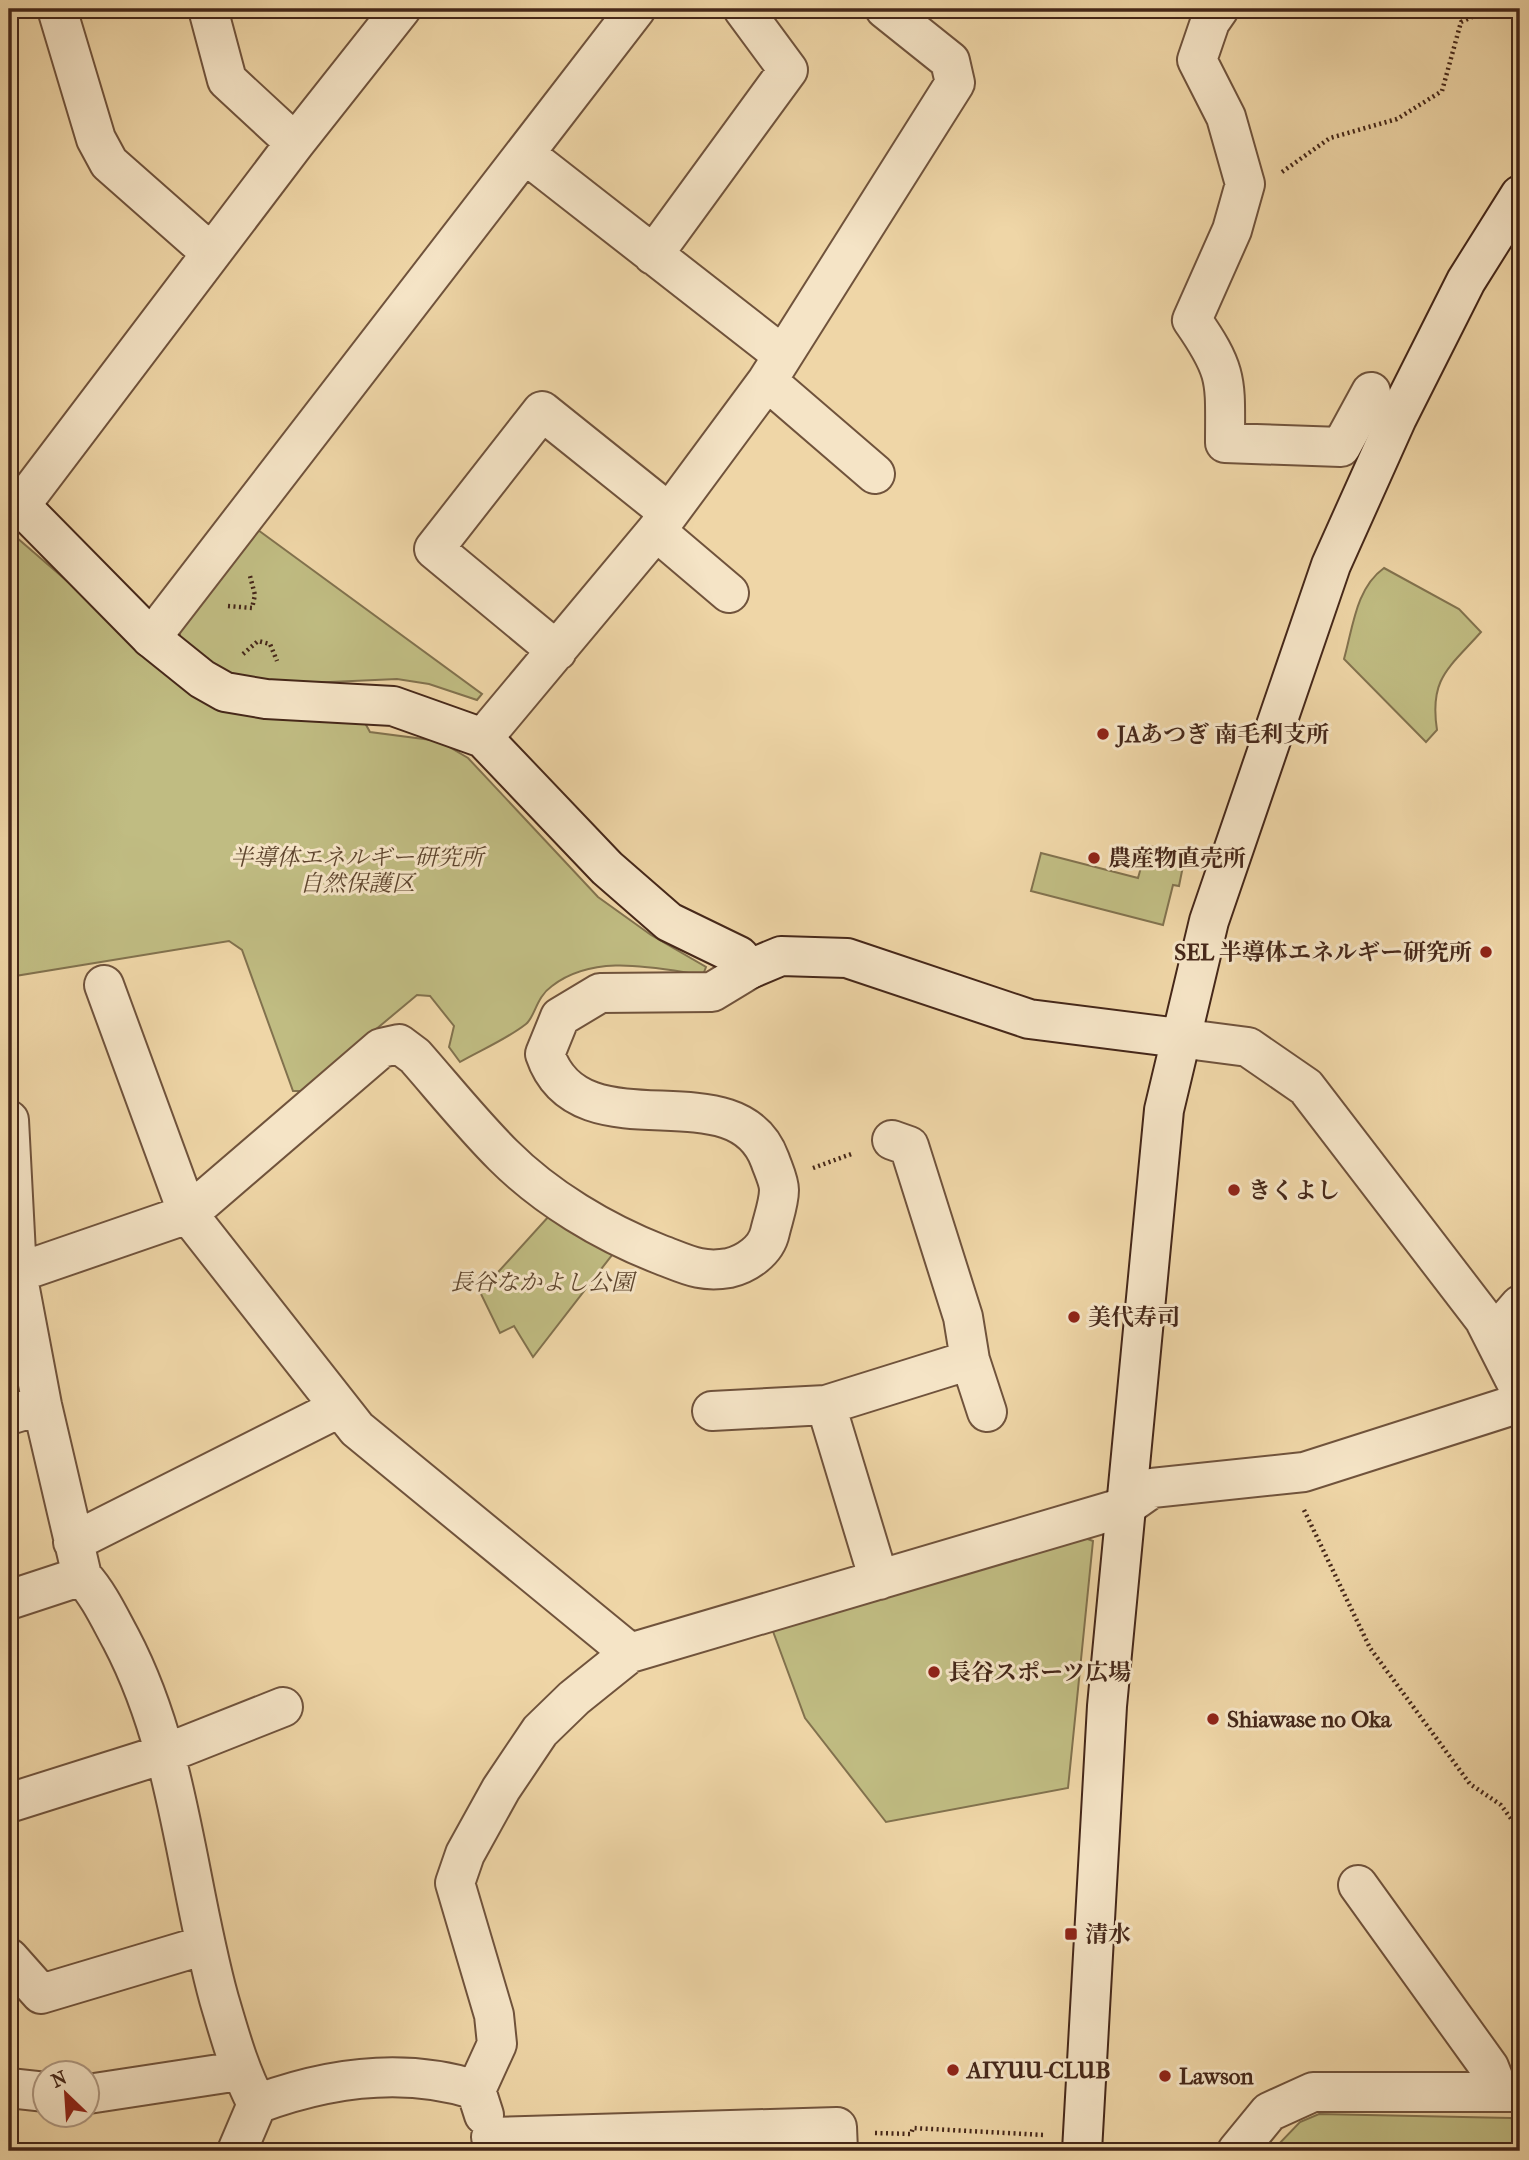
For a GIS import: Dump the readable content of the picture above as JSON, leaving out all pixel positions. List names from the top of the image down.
{
  "parks": ["半導体エネルギー研究所 自然保護区", "長谷なかよし公園"],
  "places": {
    "other": [
      "JAあつぎ 南毛利支所",
      "農産物直売所",
      "SEL 半導体エネルギー研究所",
      "きくよし",
      "美代寿司",
      "長谷スポーツ広場",
      "Shiawase no Oka",
      "AIYUU-CLUB",
      "Lawson"
    ],
    "transit": ["清水"]
  },
  "north": "top left"
}
